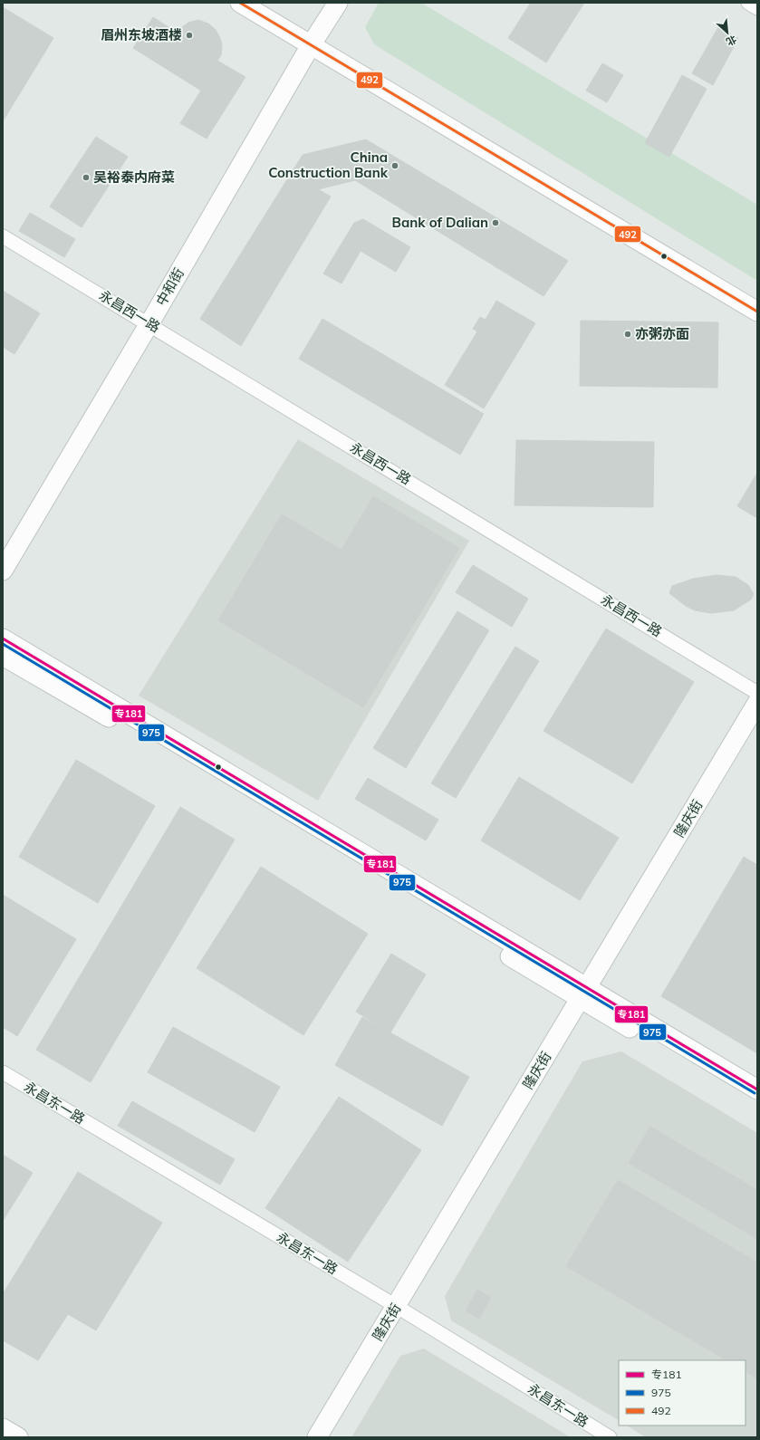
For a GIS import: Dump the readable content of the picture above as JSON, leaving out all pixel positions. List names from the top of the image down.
{
  "streets": {
    "street": [
      "中和街",
      "永昌西一路",
      "隆庆街",
      "永昌东一路"
    ]
  },
  "crossings": [
    ["中和街", "永昌西一路"],
    ["隆庆街", "永昌东一路"]
  ],
  "places": [
    "眉州东坡酒楼",
    "China Construction Bank",
    "吴裕泰内府菜",
    "Bank of Dalian",
    "亦粥亦面"
  ],
  "lines": ["transit line 492", "transit line 专181", "transit line 975"],
  "legend": ["专181", "975", "492"],
  "north": "bottom right"
}
